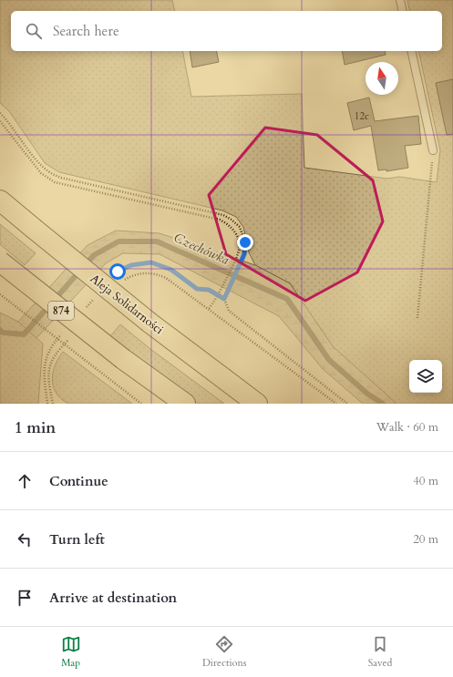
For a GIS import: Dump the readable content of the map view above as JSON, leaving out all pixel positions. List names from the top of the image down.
{
  "streets": {
    "main road": ["Aleja Solidarności", "874"]
  },
  "water": ["Czechówka"],
  "house_numbers": ["12c"],
  "north": "top",
  "page": {
    "search": "Search here",
    "heading": ["1 min", "Walk · 60 m"],
    "list": [
      ["Continue", "40 m"],
      ["Turn left", "20 m"],
      "Arrive at destination"
    ],
    "nav": ["Map", "Directions", "Saved"]
  }
}
